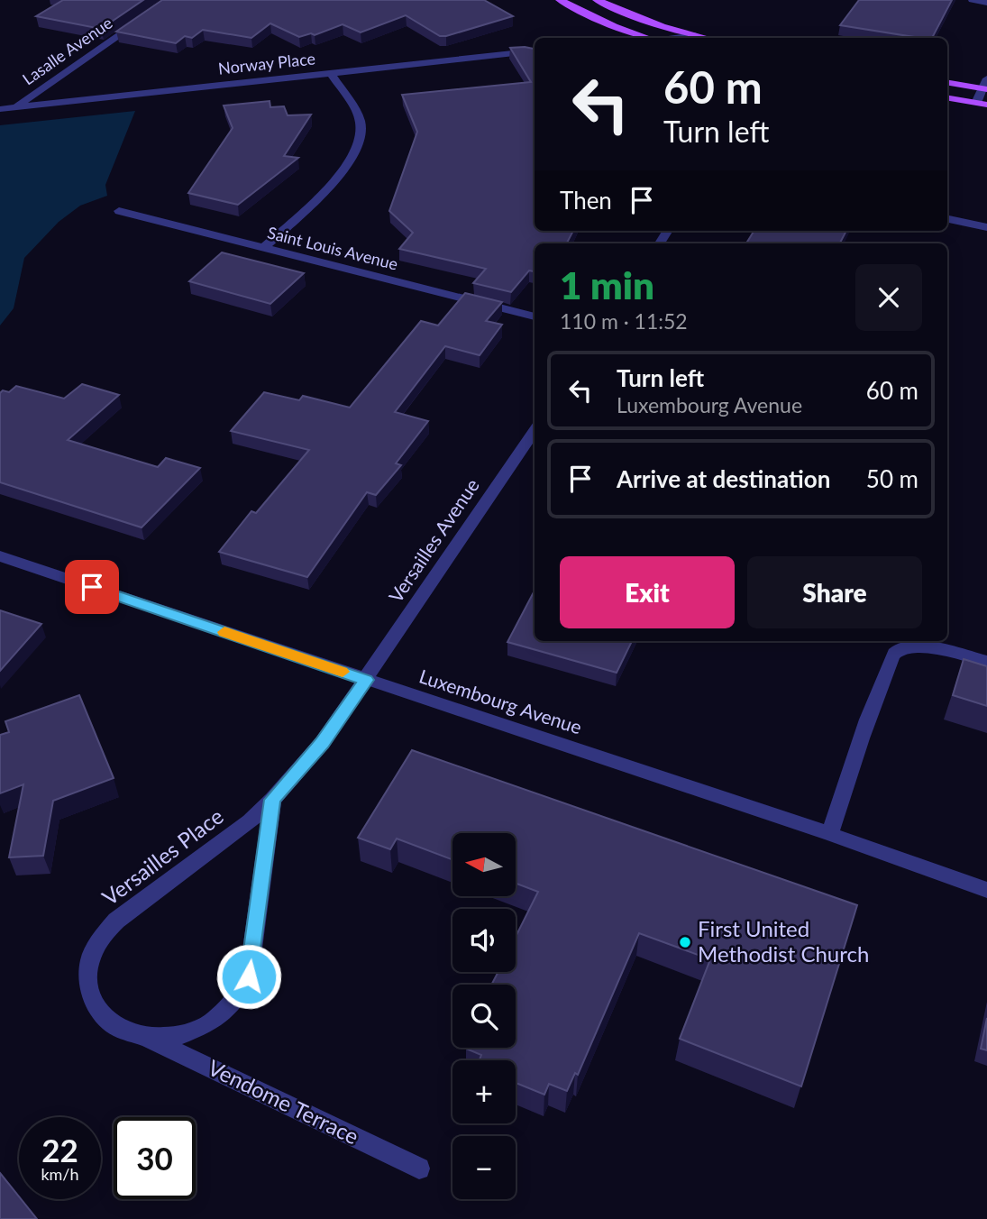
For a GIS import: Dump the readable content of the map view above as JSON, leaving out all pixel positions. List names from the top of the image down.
{
  "streets": {
    "street": [
      "Lasalle Avenue",
      "Norway Place",
      "Saint Louis Avenue",
      "Versailles Avenue",
      "Luxembourg Avenue",
      "Versailles Place",
      "Vendome Terrace"
    ]
  },
  "crossings": [
    ["Lasalle Avenue", "Norway Place"],
    ["Versailles Avenue", "Luxembourg Avenue"],
    ["Versailles Avenue", "Versailles Place"],
    ["Luxembourg Avenue", "Versailles Place"],
    ["Versailles Place", "Vendome Terrace"]
  ],
  "places": ["First United Methodist Church"],
  "north": "left",
  "page": {
    "turn": ["60 m", "Turn left"],
    "then": "Then",
    "heading": ["1 min", "110 m · 11:52"],
    "list": [
      {
        "name": "Turn left",
        "note": "Luxembourg Avenue",
        "value": "60 m"
      },
      {
        "name": "Arrive at destination",
        "value": "50 m"
      }
    ],
    "buttons": ["Exit", "Share"],
    "map_buttons": ["+", "−"],
    "speed": "22 km/h",
    "limit": "30"
  }
}
